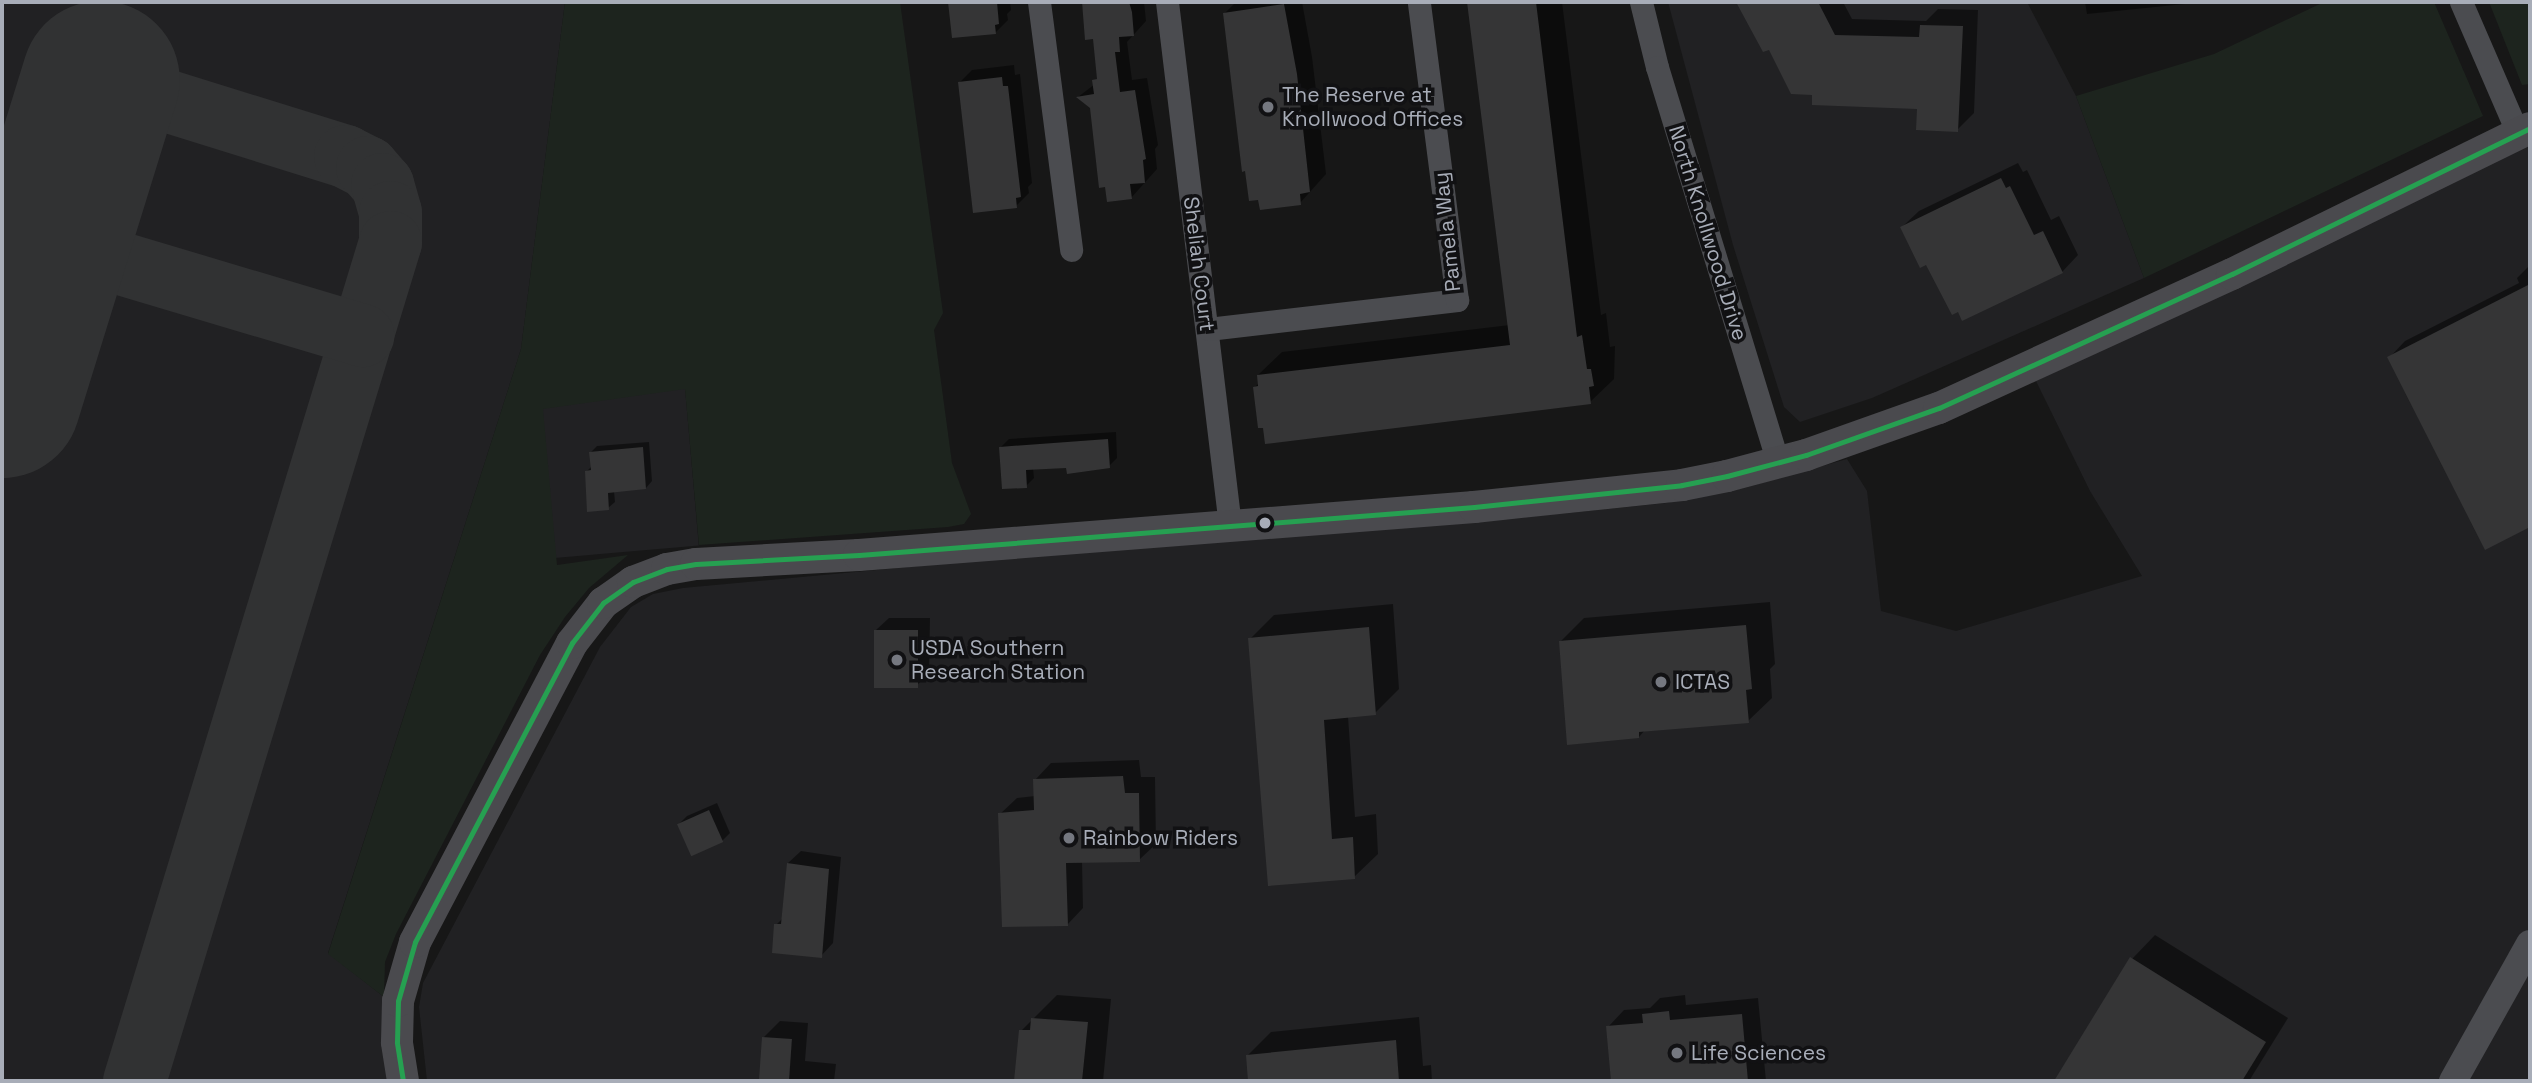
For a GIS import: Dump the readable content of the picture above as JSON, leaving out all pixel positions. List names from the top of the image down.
{
  "streets": {
    "street": ["Pamela Way", "North Knollwood Drive", "Sheliah Court"]
  },
  "crossings": [
    ["Pamela Way", "Sheliah Court"]
  ],
  "places": [
    "The Reserve at Knollwood Offices",
    "USDA Southern Research Station",
    "ICTAS",
    "Rainbow Riders",
    "Life Sciences"
  ]
}
